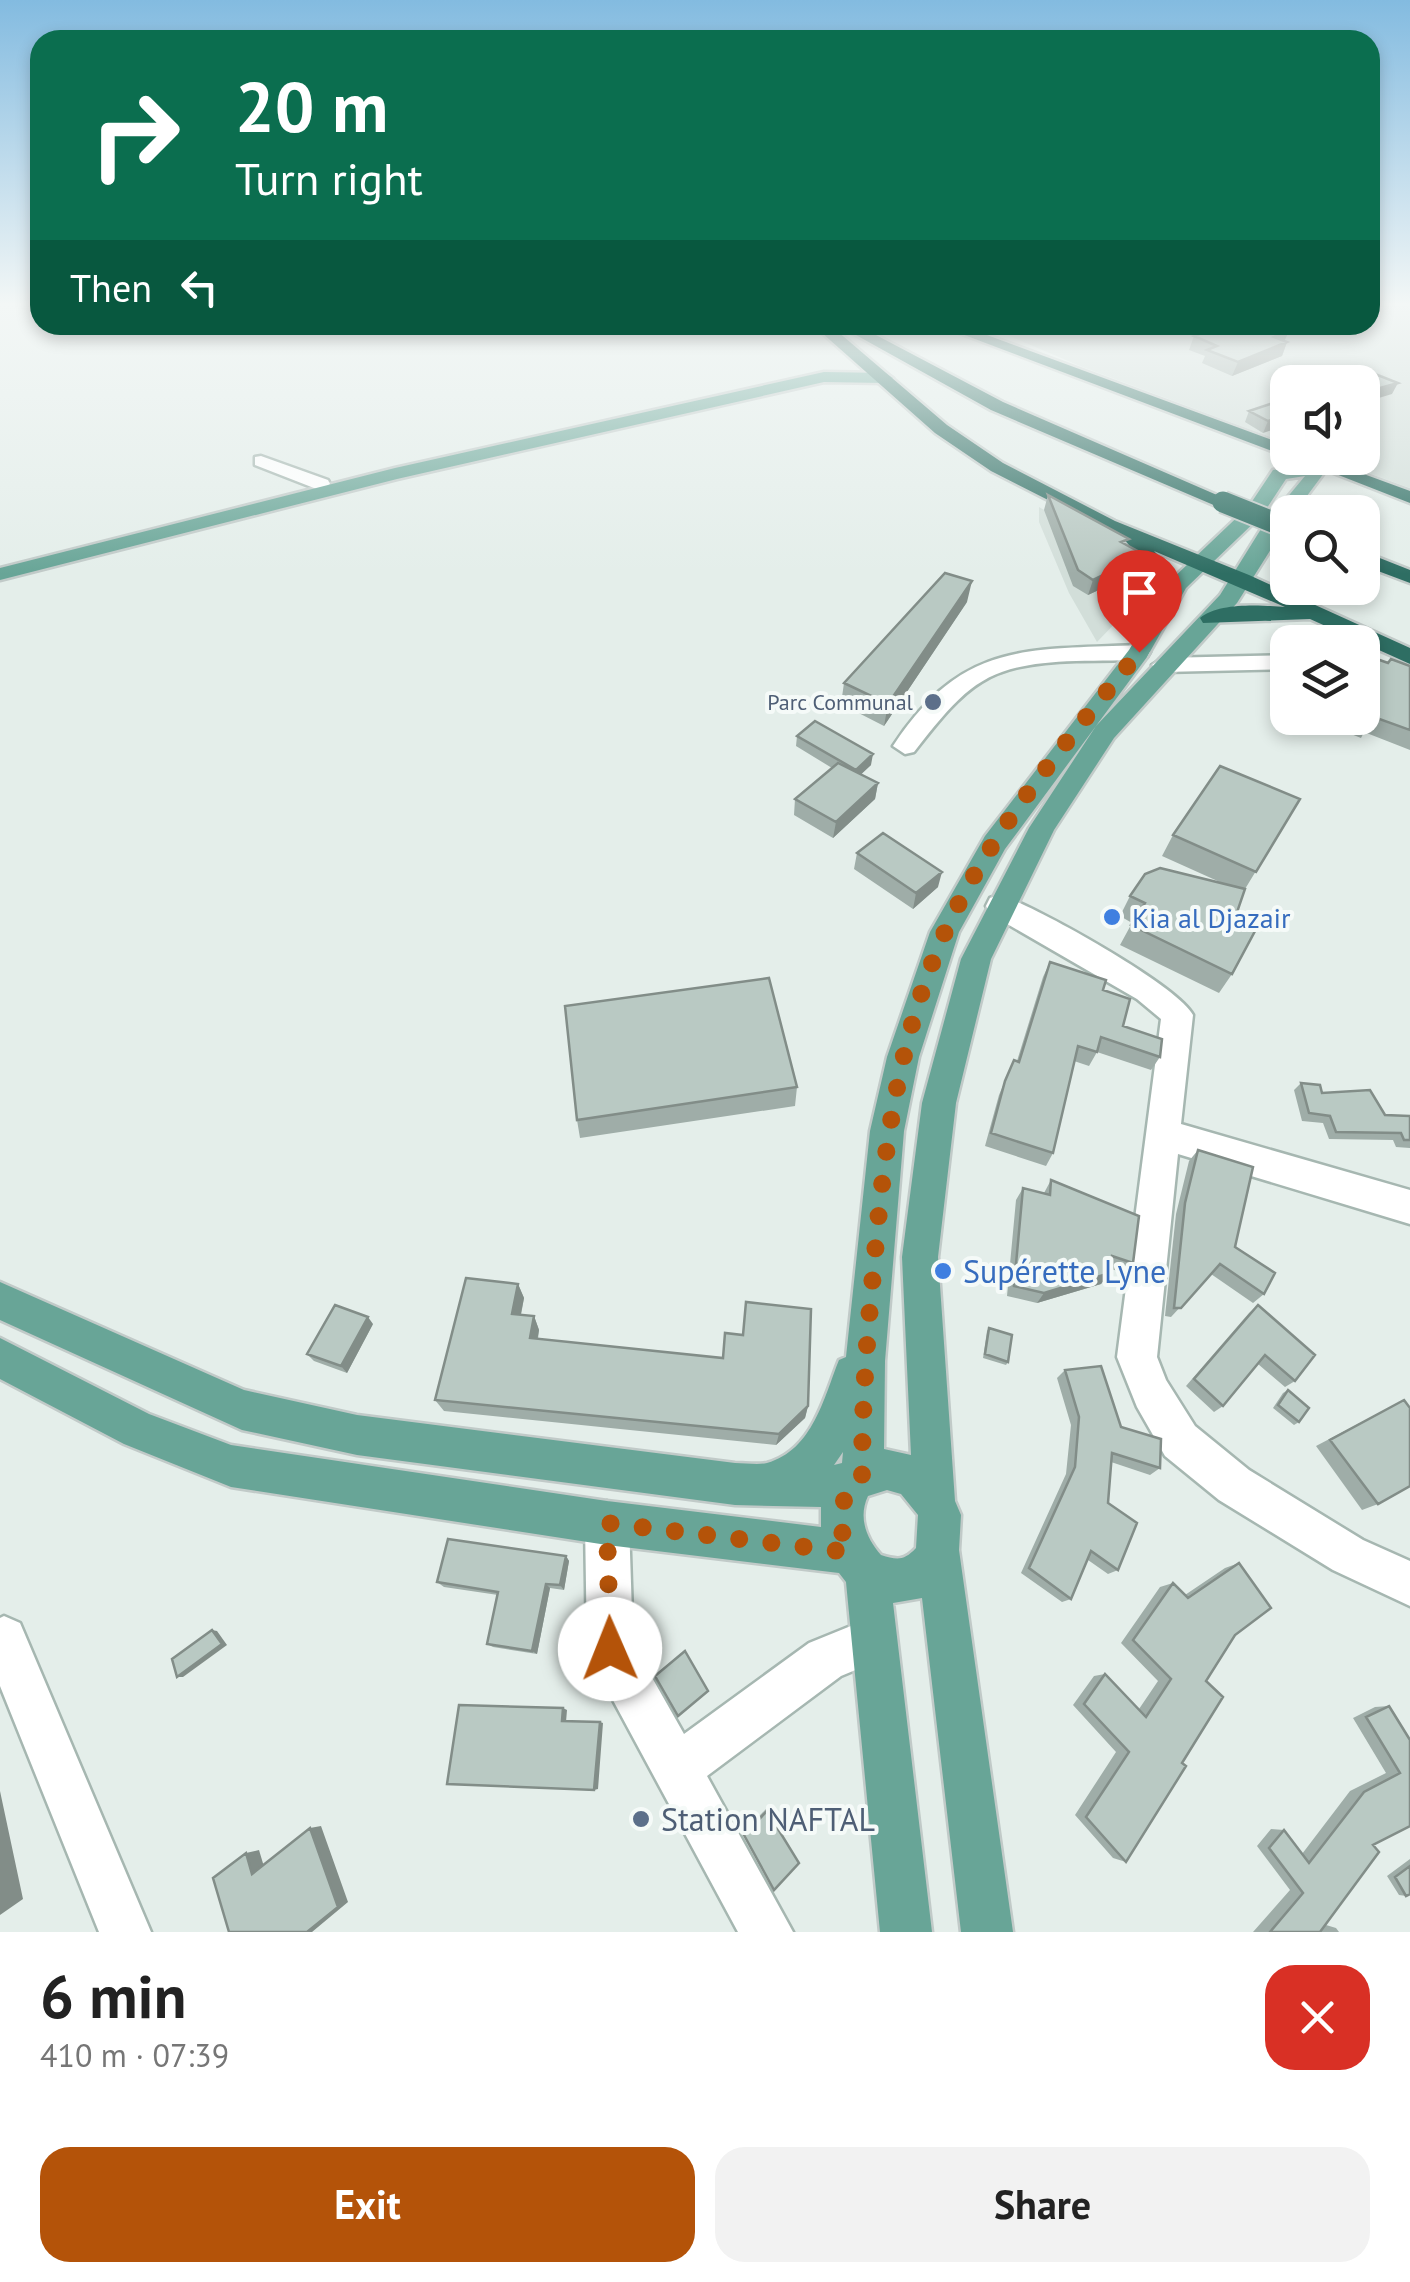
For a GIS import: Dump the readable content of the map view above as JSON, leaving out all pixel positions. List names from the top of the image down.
{
  "places": [
    "Parc Communal",
    "Kia al Djazair",
    "Supérette Lyne",
    "Station NAFTAL"
  ],
  "page": {
    "turn": ["20 m", "Turn right"],
    "then": "Then",
    "heading": ["6 min", "410 m · 07:39"],
    "buttons": ["Exit", "Share"]
  }
}
